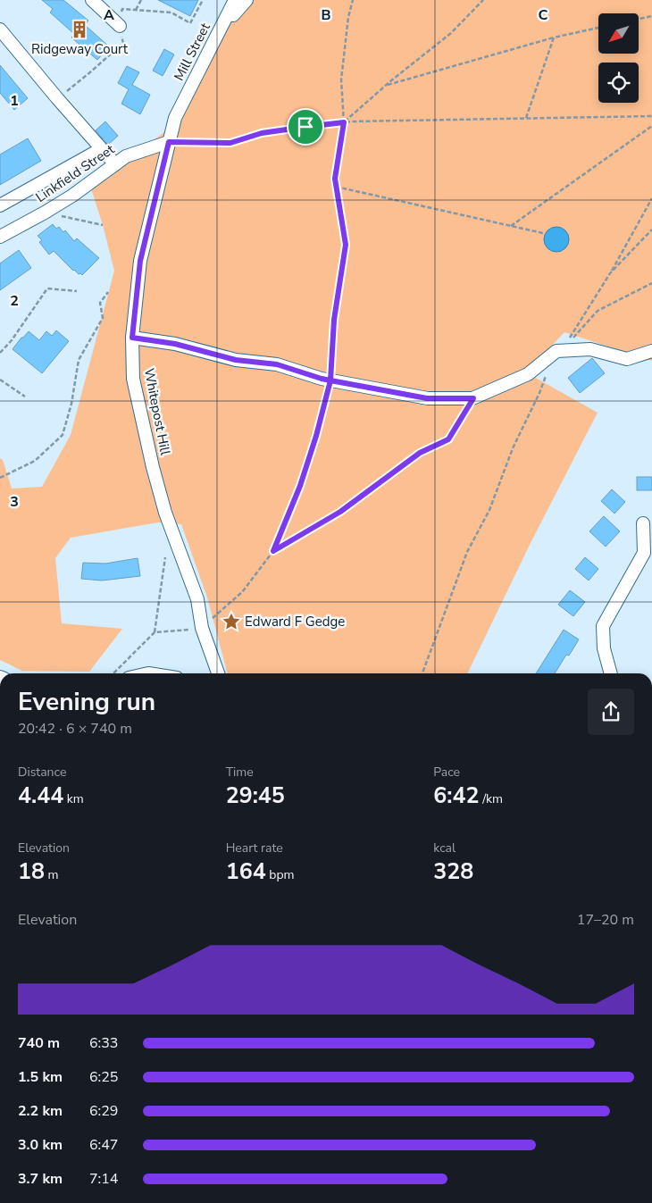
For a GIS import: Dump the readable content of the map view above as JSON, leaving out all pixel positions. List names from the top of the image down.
{
  "streets": {
    "street": ["Mill Street", "Linkfield Street", "Whitepost Hill"]
  },
  "crossings": [
    ["Mill Street", "Whitepost Hill"],
    ["Linkfield Street", "Whitepost Hill"]
  ],
  "places": {
    "building": ["Ridgeway Court"],
    "place": ["Edward F Gedge"]
  },
  "north": "bottom left",
  "page": {
    "heading": ["Evening run", "20:42 · 6 × 740 m"],
    "stats": [
      ["Distance", "4.44 km"],
      ["Time", "29:45"],
      ["Pace", "6:42 /km"],
      ["Elevation", "18 m"],
      ["Heart rate", "164 bpm"],
      ["kcal", "328"]
    ],
    "chart": ["Elevation", "17–20 m"],
    "list": [
      {
        "name": "740 m",
        "note": "6:33"
      },
      {
        "name": "1.5 km",
        "note": "6:25"
      },
      {
        "name": "2.2 km",
        "note": "6:29"
      },
      {
        "name": "3.0 km",
        "note": "6:47"
      },
      {
        "name": "3.7 km",
        "note": "7:14"
      }
    ]
  },
  "grid": {
    "columns": ["A", "B", "C"],
    "rows": ["1", "2", "3"]
  }
}
